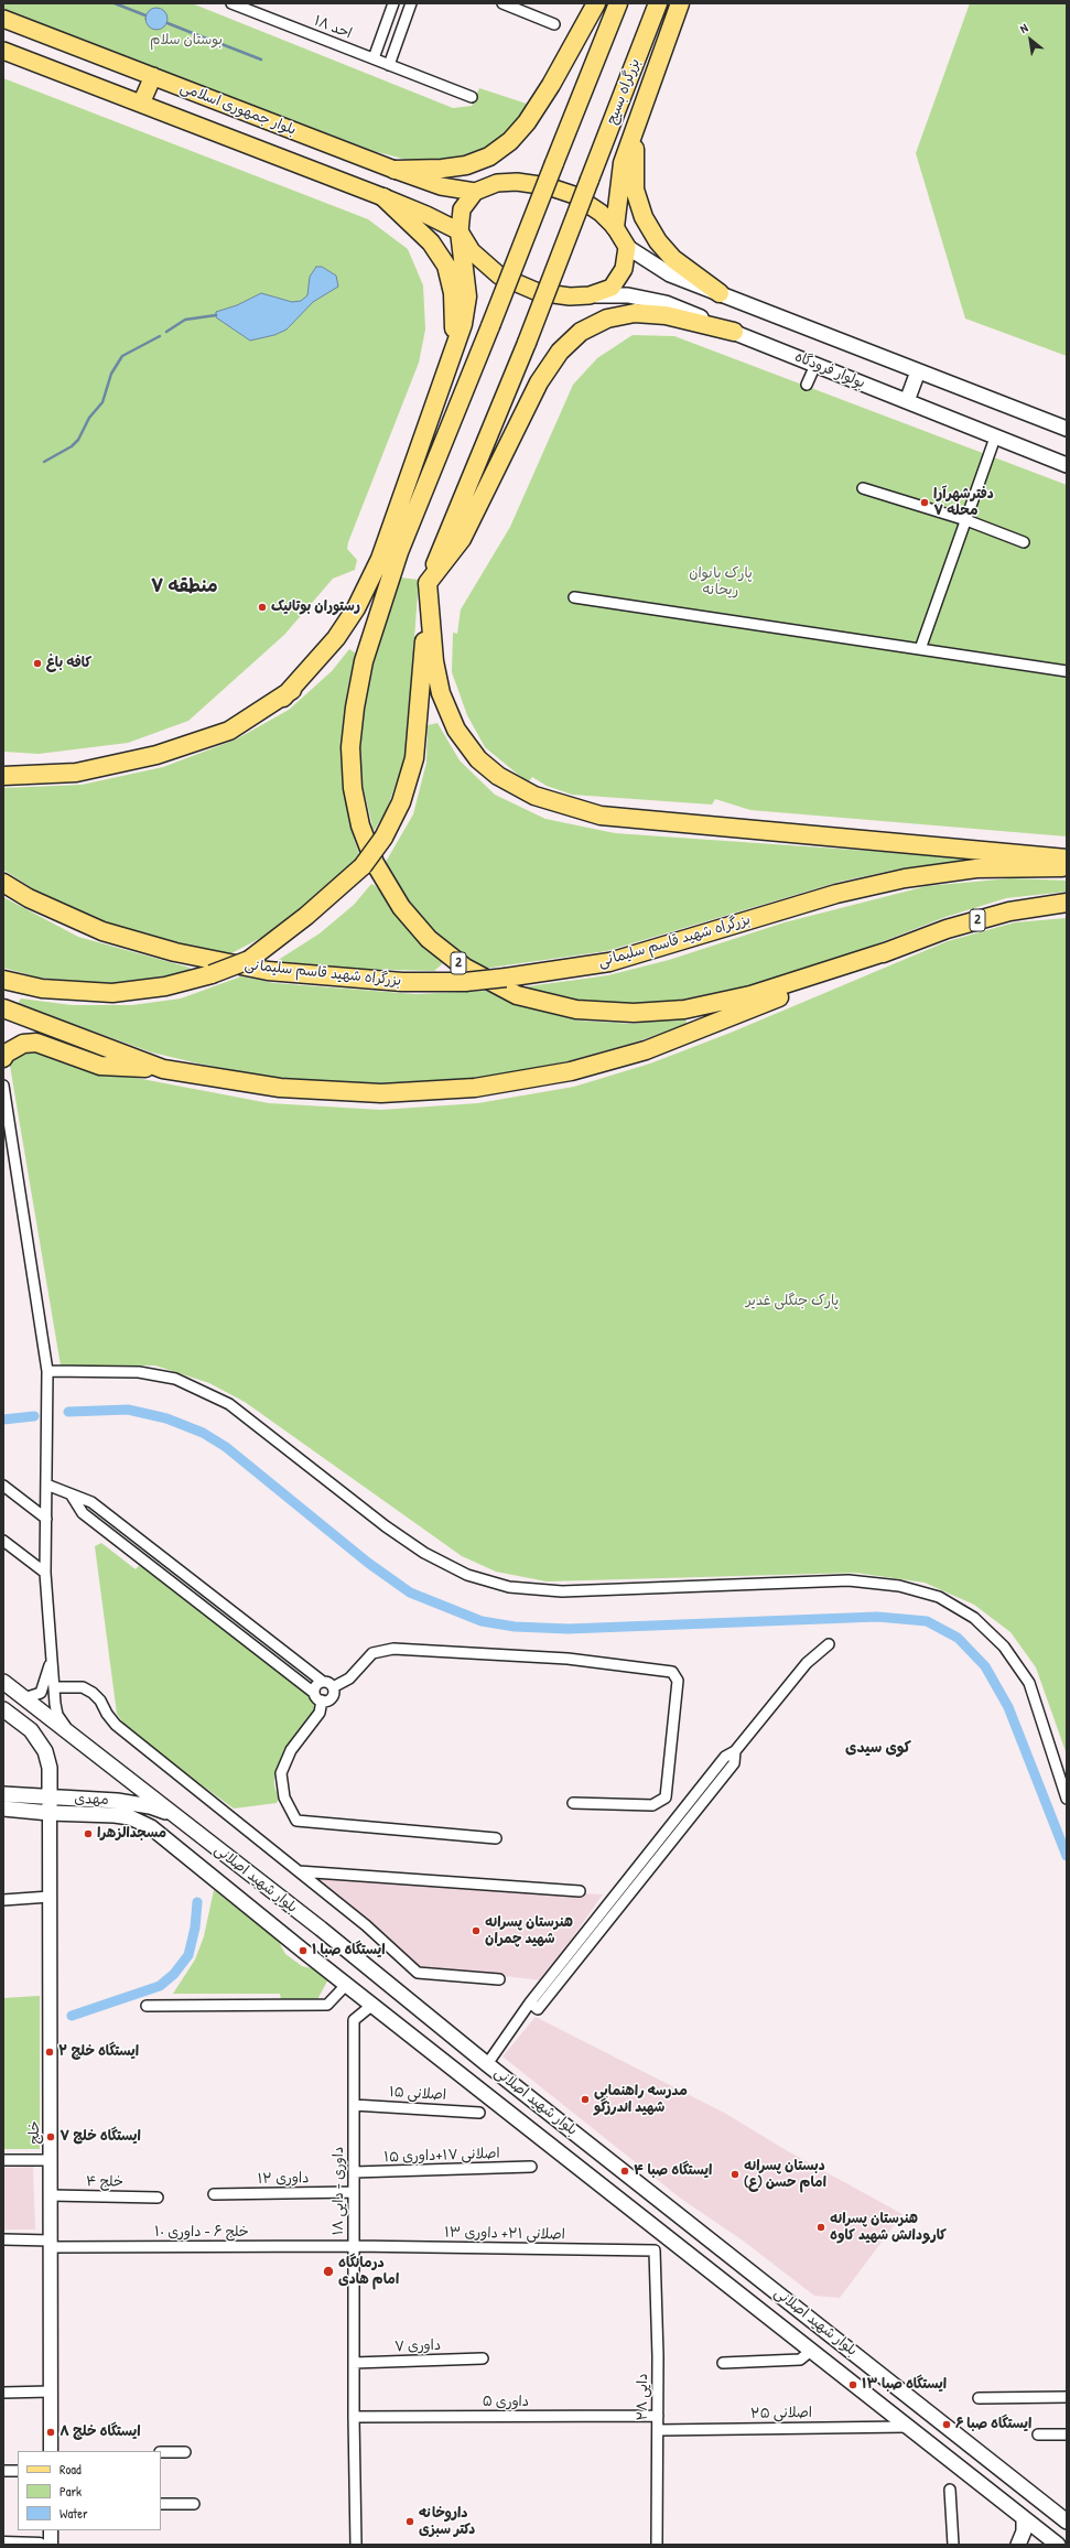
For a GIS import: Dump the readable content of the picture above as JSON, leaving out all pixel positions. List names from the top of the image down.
{
  "streets": {
    "highway": ["بزرگراه بسیج", "2", "بزرگراه شهید قاسم سلیمانی"],
    "main road": [
      "بلوار جمهوری اسلامی",
      "بولوار فرودگاه",
      "مهدی",
      "بلوار شهید اصلانی"
    ],
    "street": [
      "احد ۱۸",
      "اصلانی ۱۵",
      "خلج",
      "اصلانی ۱۷+داوری ۱۵",
      "داوری ۱۲",
      "خلج ۴",
      "داوری - دایی ۱۸",
      "خلج ۶ - داوری ۱۰",
      "اصلانی ۲۱+ داوری ۱۳",
      "داوری ۷",
      "دایی ۲۸",
      "داوری ۵",
      "اصلانی ۲۵"
    ]
  },
  "crossings": [
    ["بلوار جمهوری اسلامی", "بولوار فرودگاه"],
    ["مهدی", "بلوار شهید اصلانی"],
    ["مهدی", "خلج"],
    ["بلوار شهید اصلانی", "داوری - دایی ۱۸"],
    ["بلوار شهید اصلانی", "اصلانی ۲۵"],
    ["اصلانی ۱۵", "داوری - دایی ۱۸"],
    ["خلج", "خلج ۴"],
    ["خلج", "خلج ۶ - داوری ۱۰"],
    ["اصلانی ۱۷+داوری ۱۵", "داوری - دایی ۱۸"],
    ["داوری ۱۲", "داوری - دایی ۱۸"],
    ["داوری - دایی ۱۸", "خلج ۶ - داوری ۱۰"],
    ["داوری - دایی ۱۸", "اصلانی ۲۱+ داوری ۱۳"],
    ["داوری - دایی ۱۸", "داوری ۷"],
    ["داوری - دایی ۱۸", "داوری ۵"],
    ["خلج ۶ - داوری ۱۰", "اصلانی ۲۱+ داوری ۱۳"],
    ["اصلانی ۲۱+ داوری ۱۳", "دایی ۲۸"],
    ["دایی ۲۸", "داوری ۵"],
    ["دایی ۲۸", "اصلانی ۲۵"]
  ],
  "districts": ["منطقه ۷", "کوی سیدی"],
  "parks": ["بوستان سلام", "پارک بانوان ریحانه", "پارک جنگلی غدیر"],
  "places": [
    "دفترشهرآرا محله ۷",
    "رستوران بوتانیک",
    "کافه باغ",
    "مسجدالزهرا",
    "هنرستان پسرانه شهید چمران",
    "ایستگاه صبا ۱",
    "ایستگاه خلچ ۲",
    "مدرسه راهنمایی شهید اندرزگو",
    "ایستگاه خلج ۷",
    "ایستگاه صبا ۴",
    "دبستان پسرانه امام حسن (ع)",
    "هنرستان پسرانه کارودانش شهید کاوه",
    "درمانگاه امام هادی",
    "ایستگاه صبا ۱۳",
    "ایستگاه صبا ۶",
    "ایستگاه خلچ ۸",
    "داروخانه دکتر سبزی"
  ],
  "legend": ["Road", "Park", "Water"],
  "north": "top left"
}
